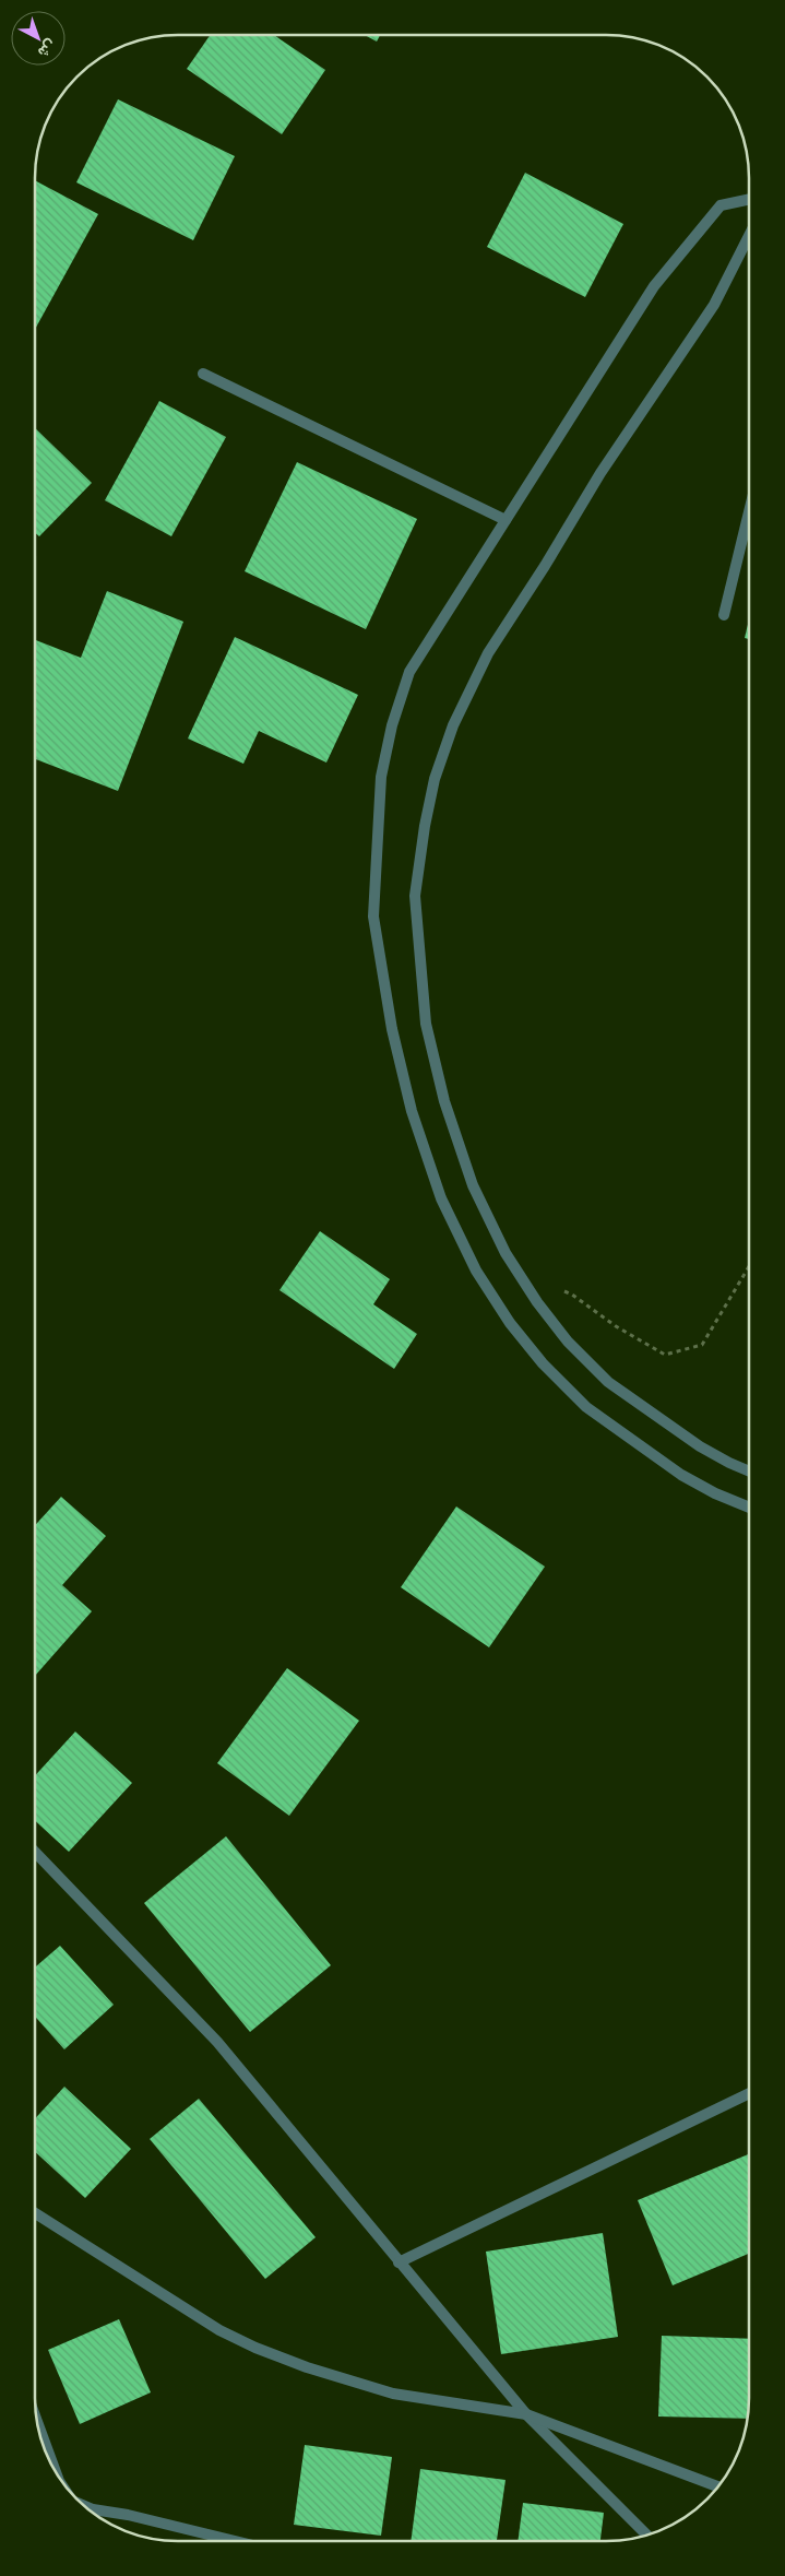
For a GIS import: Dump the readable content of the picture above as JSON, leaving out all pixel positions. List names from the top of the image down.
{
  "north": "bottom right"
}
